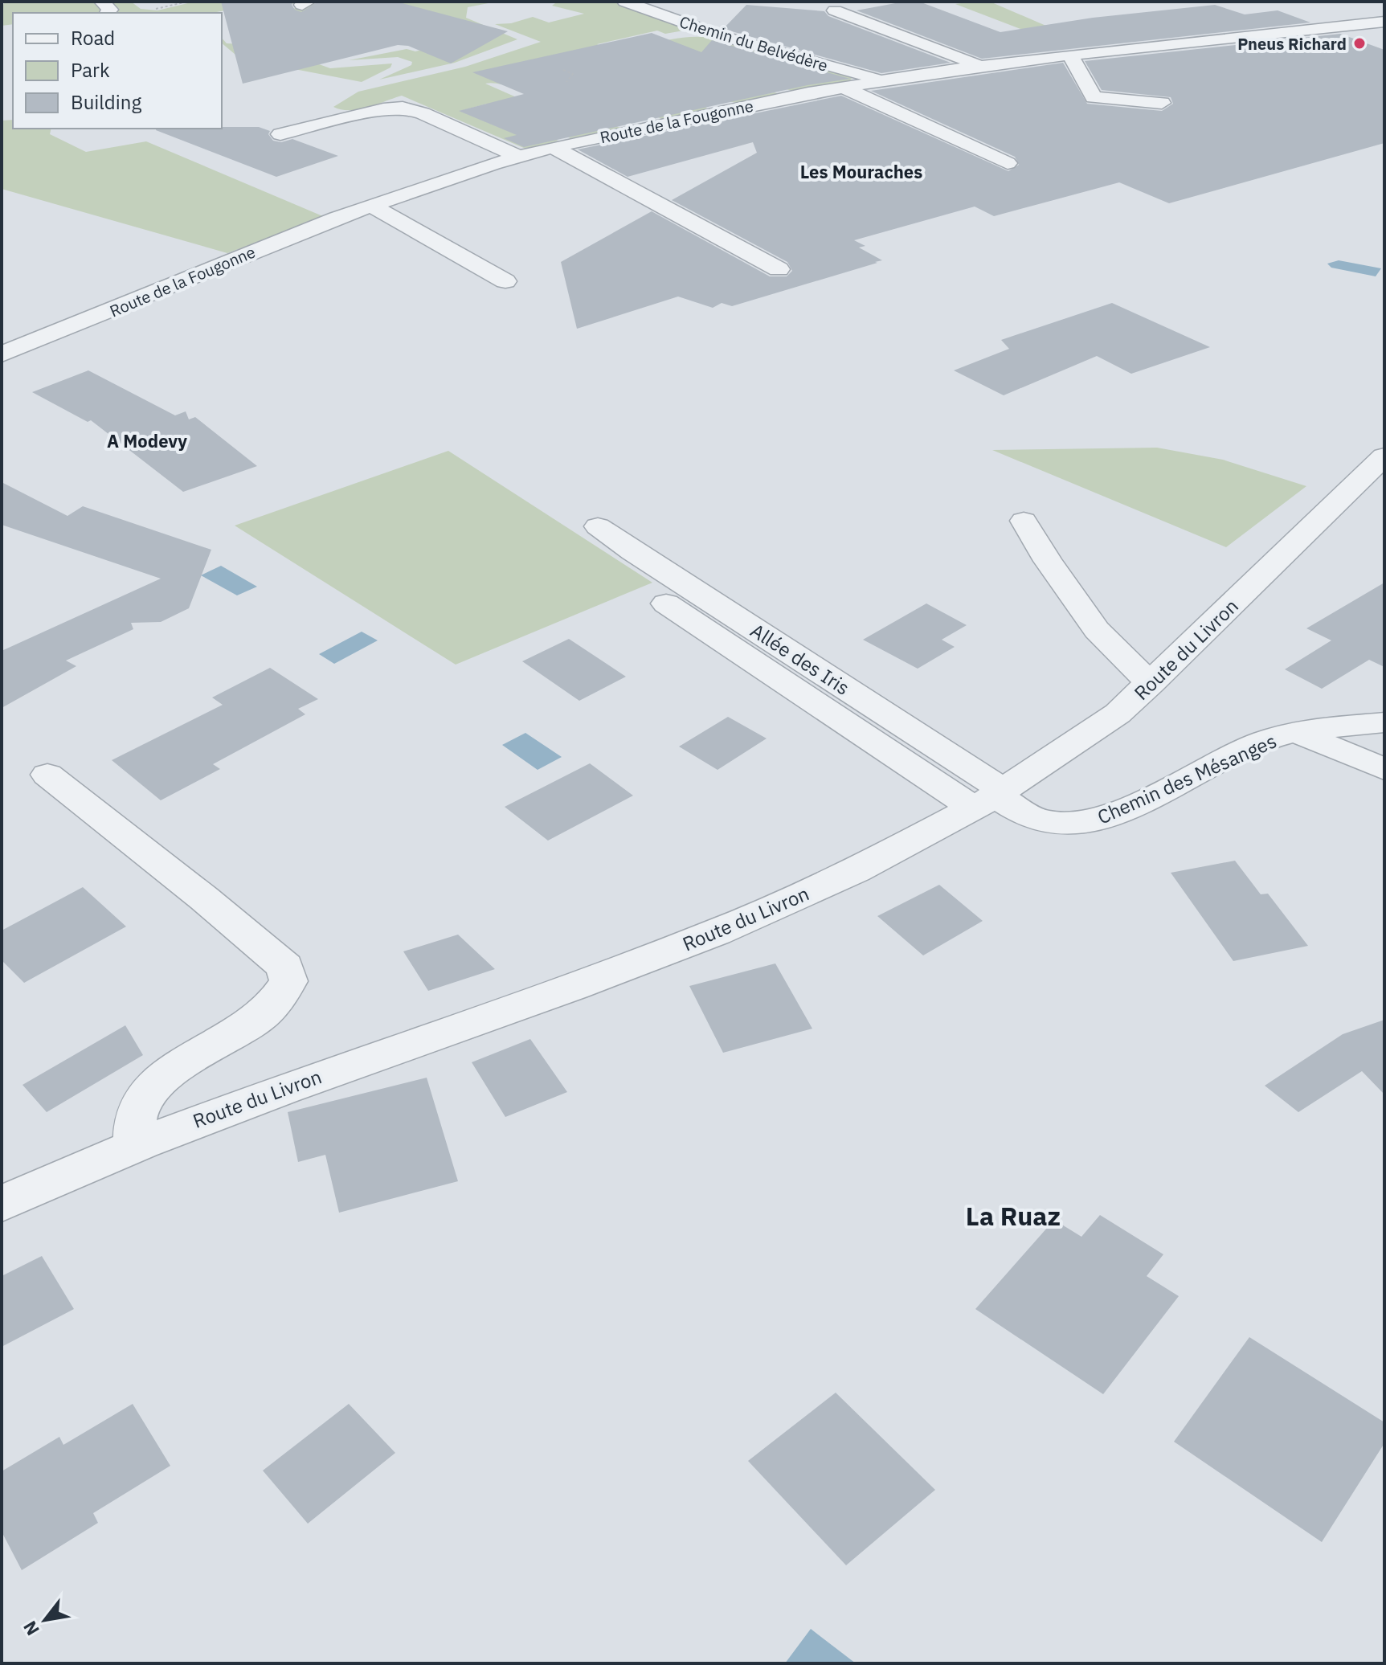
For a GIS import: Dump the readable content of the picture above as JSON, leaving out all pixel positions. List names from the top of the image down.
{
  "streets": {
    "street": [
      "Chemin du Belvédère",
      "Route de la Fougonne",
      "Route du Livron",
      "Allée des Iris",
      "Chemin des Mésanges"
    ]
  },
  "crossings": [
    ["Chemin du Belvédère", "Route de la Fougonne"],
    ["Route du Livron", "Allée des Iris"],
    ["Route du Livron", "Chemin des Mésanges"],
    ["Allée des Iris", "Chemin des Mésanges"]
  ],
  "districts": ["Les Mouraches", "A Modevy", "La Ruaz"],
  "places": ["Pneus Richard"],
  "legend": ["Road", "Park", "Building"],
  "north": "bottom left"
}
